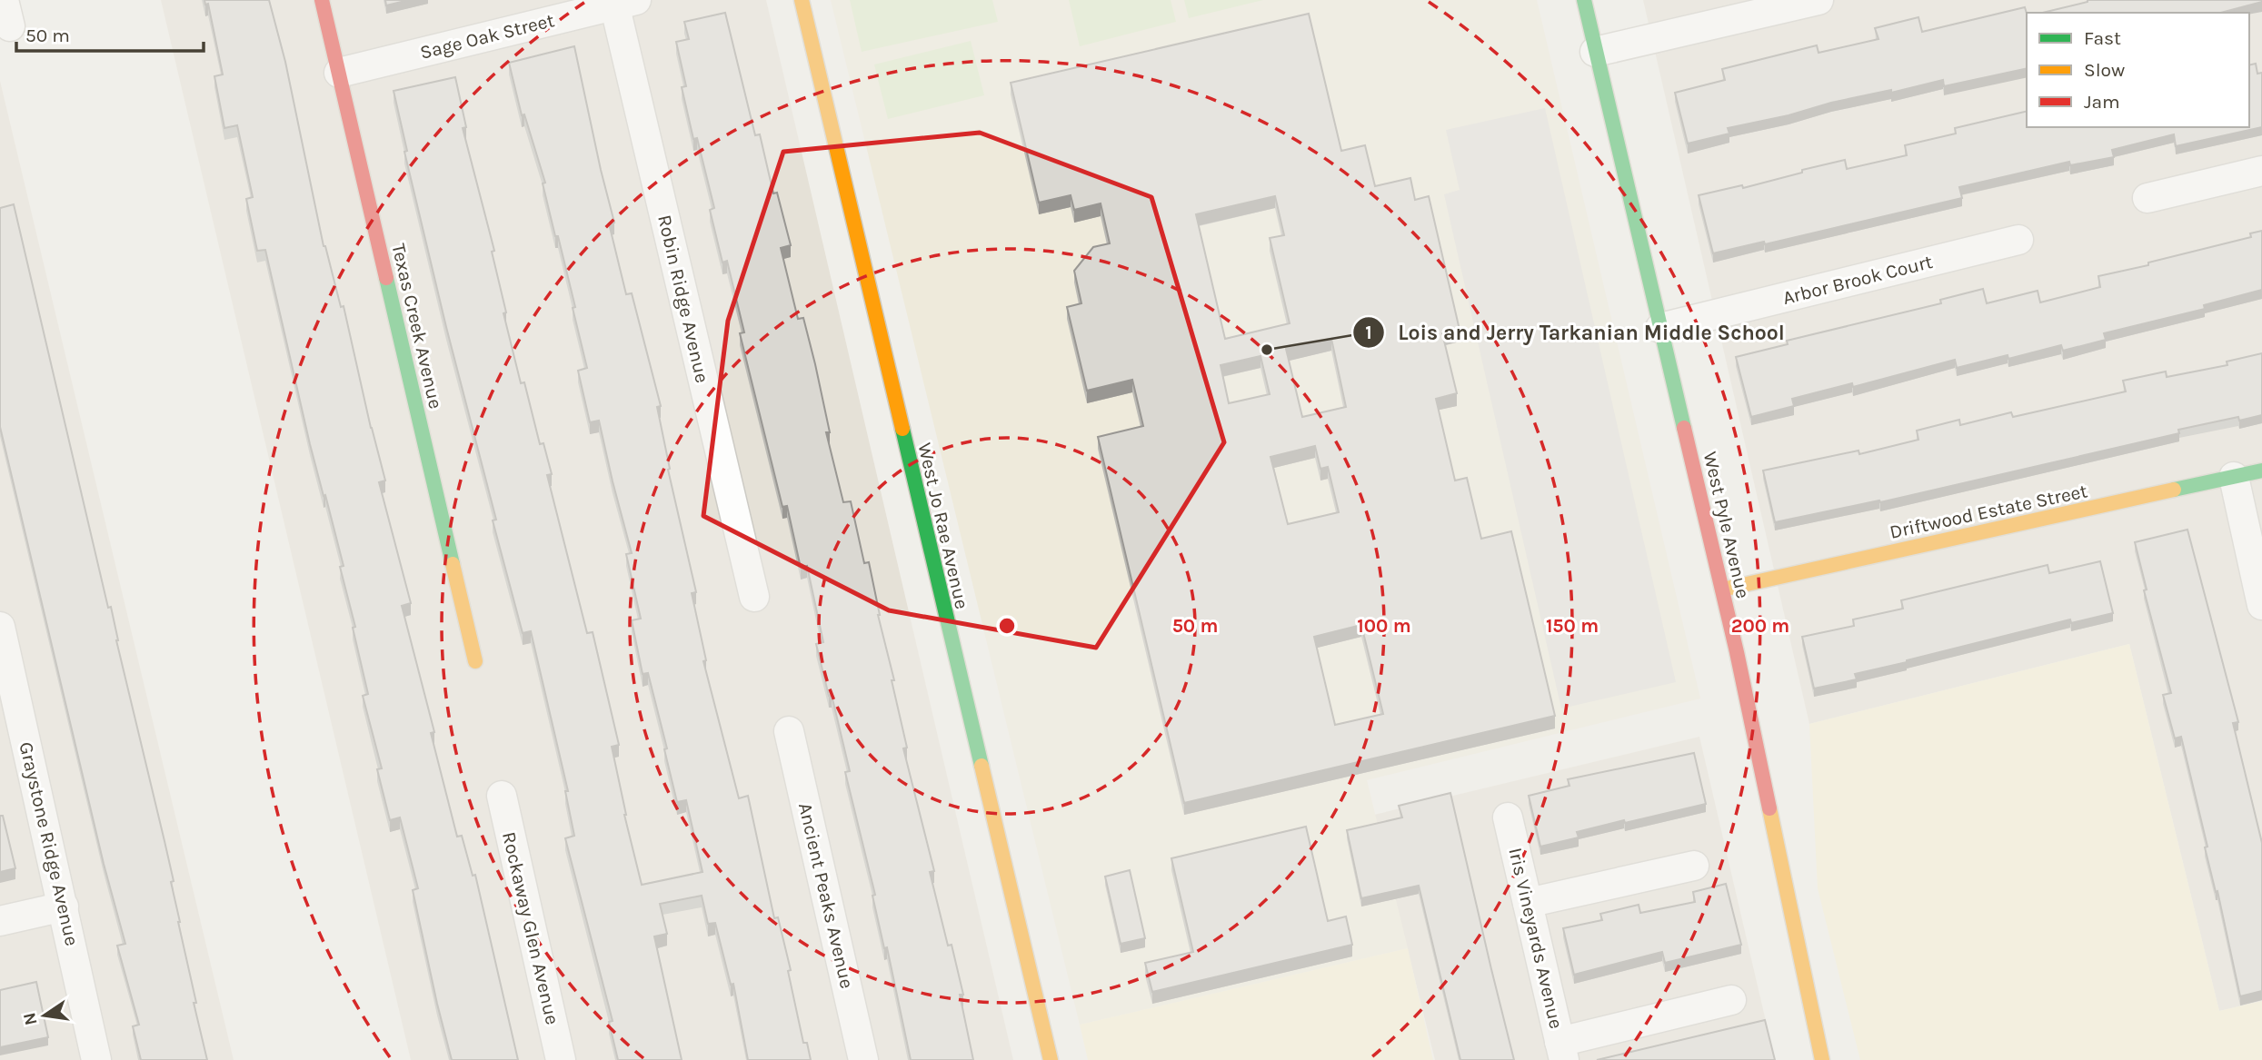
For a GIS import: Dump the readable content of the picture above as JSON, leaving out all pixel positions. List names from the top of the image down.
{
  "streets": {
    "street": [
      "Sage Oak Street",
      "Arbor Brook Court",
      "Robin Ridge Avenue",
      "Texas Creek Avenue",
      "Driftwood Estate Street",
      "West Pyle Avenue",
      "West Jo Rae Avenue",
      "Graystone Ridge Avenue",
      "Ancient Peaks Avenue",
      "Rockaway Glen Avenue",
      "Iris Vineyards Avenue"
    ]
  },
  "crossings": [
    ["Sage Oak Street", "Robin Ridge Avenue"],
    ["Sage Oak Street", "Texas Creek Avenue"],
    ["Arbor Brook Court", "West Pyle Avenue"],
    ["Driftwood Estate Street", "West Pyle Avenue"]
  ],
  "places": ["Lois and Jerry Tarkanian Middle School"],
  "legend": ["Fast", "Slow", "Jam"],
  "scale_bar": "50 m",
  "north": "left",
  "rings": [
    "50 m",
    "100 m",
    "150 m",
    "200 m"
  ]
}
